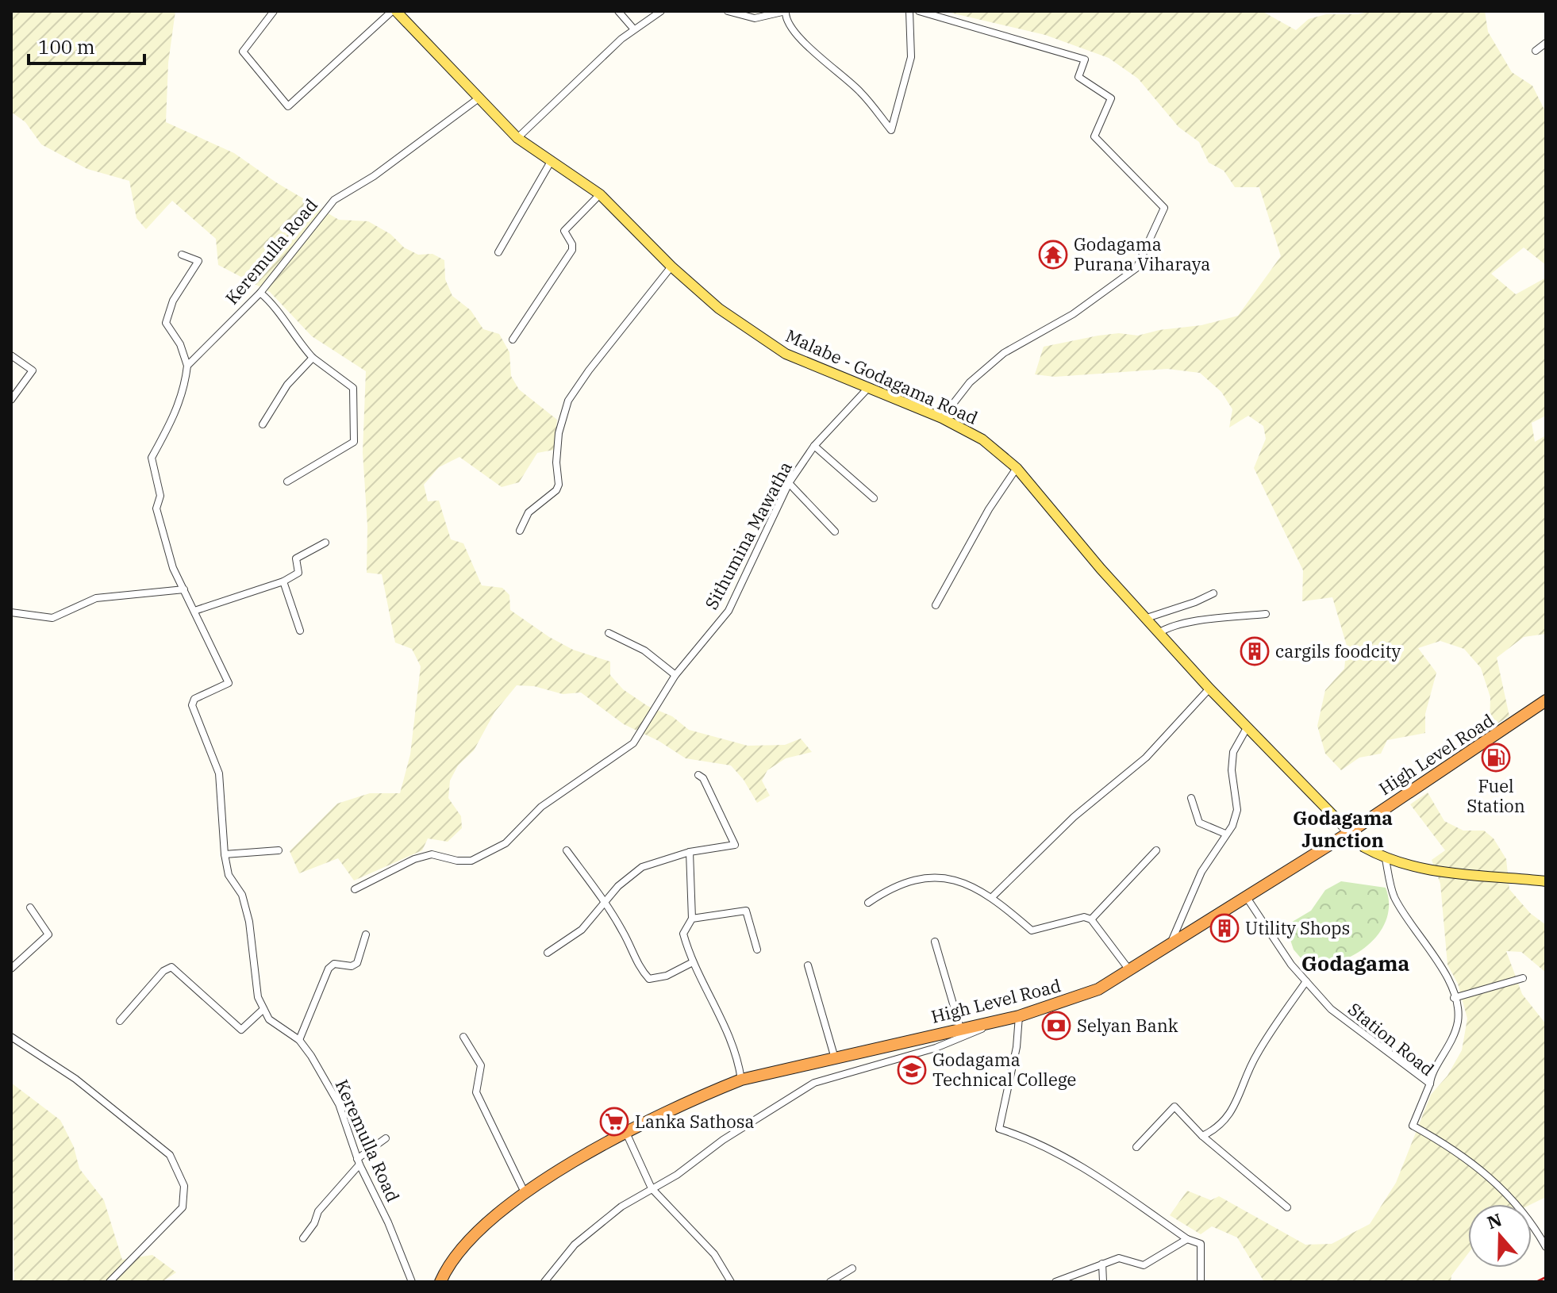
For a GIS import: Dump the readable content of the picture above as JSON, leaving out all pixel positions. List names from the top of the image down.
{
  "streets": {
    "highway": ["High Level Road"],
    "main road": ["Malabe - Godagama Road"],
    "street": ["Keremulla Road", "Sithumina Mawatha", "Station Road"]
  },
  "crossings": [
    ["Keremulla Road", "Malabe - Godagama Road"],
    ["Malabe - Godagama Road", "Sithumina Mawatha"],
    ["Malabe - Godagama Road", "High Level Road"],
    ["High Level Road", "Station Road"]
  ],
  "districts": ["Godagama Junction", "Godagama"],
  "places": {
    "temple": ["Godagama Purana Viharaya"],
    "building": ["cargils foodcity", "Utility Shops"],
    "fuel station": ["Fuel Station"],
    "bank": ["Selyan Bank"],
    "school or university": ["Godagama Technical College"],
    "supermarket": ["Lanka Sathosa"]
  },
  "scale_bar": "100 m",
  "north": "top"
}
